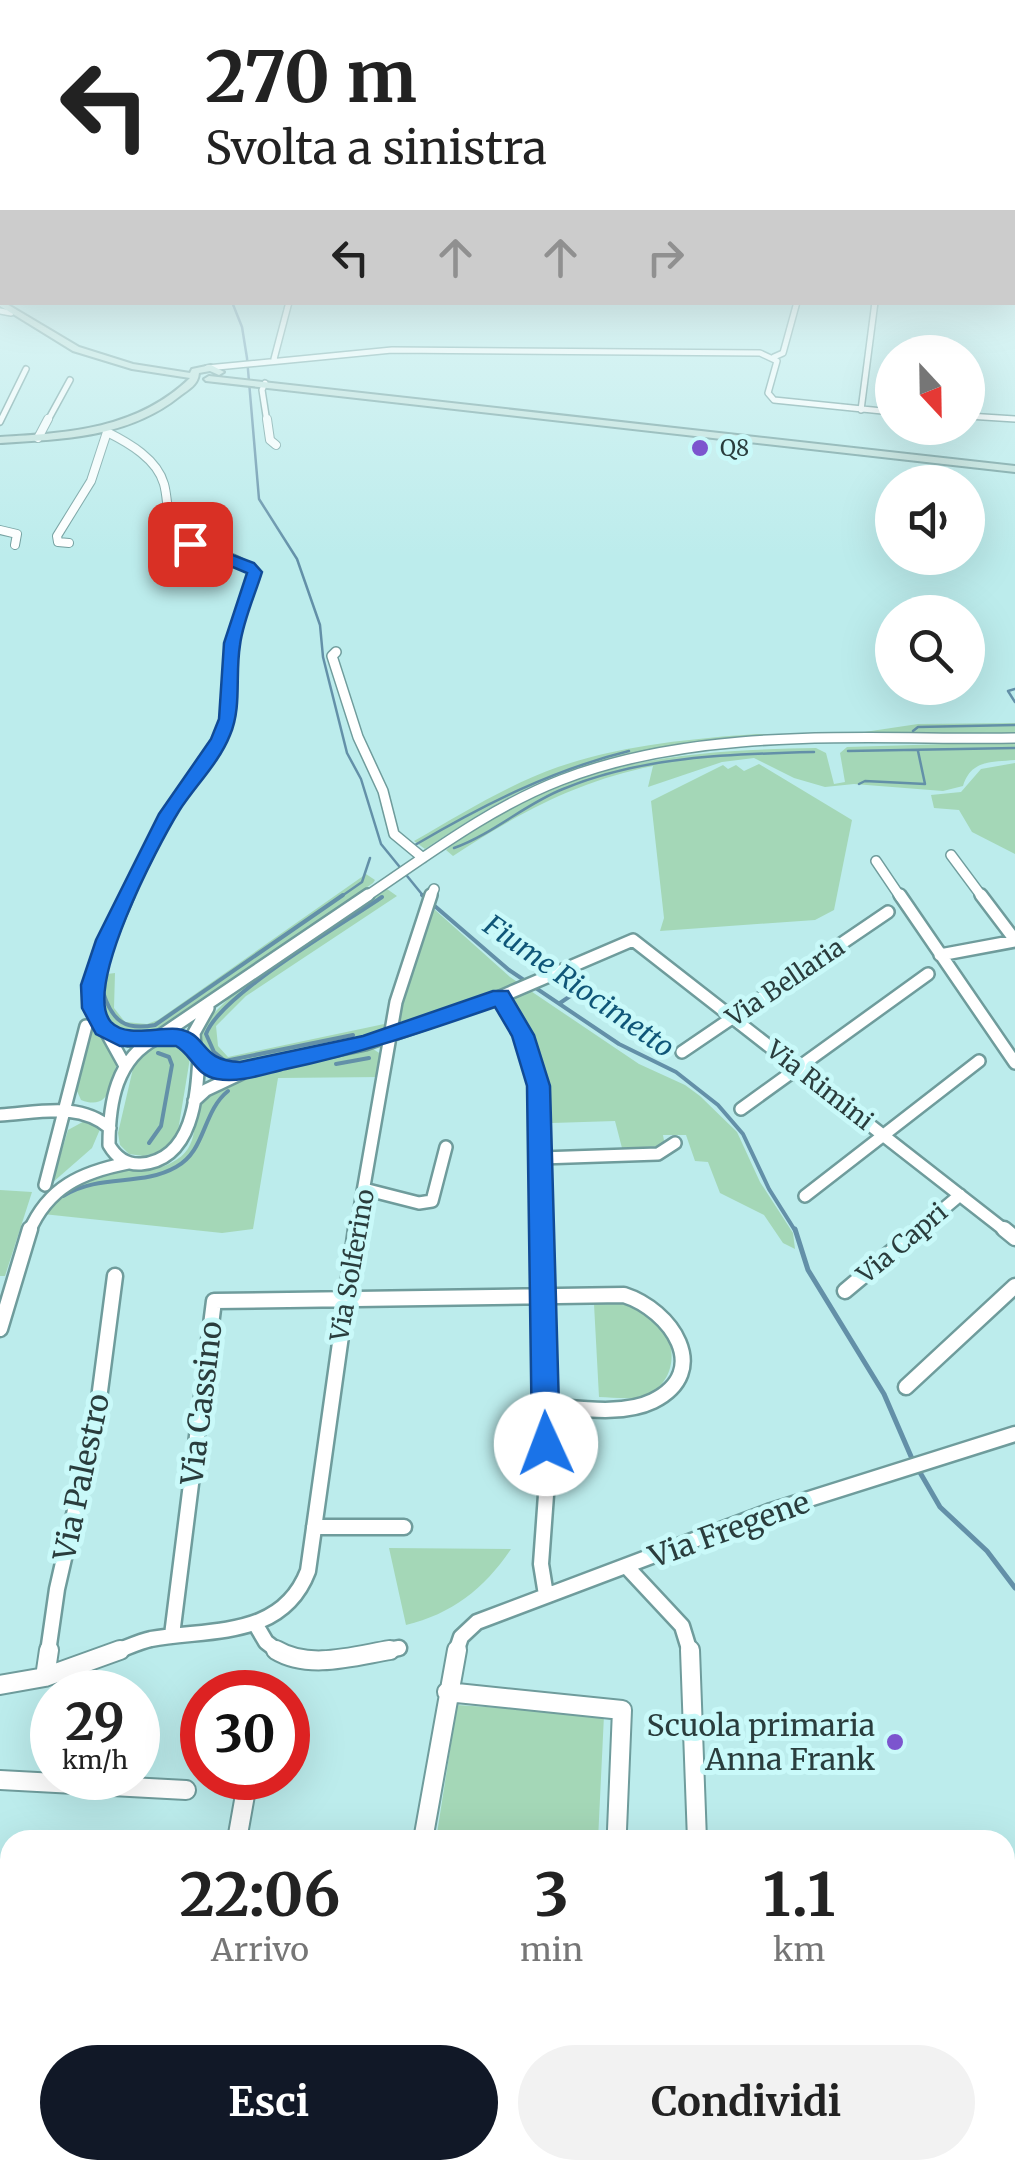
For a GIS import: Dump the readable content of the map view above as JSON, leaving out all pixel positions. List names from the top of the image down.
{
  "streets": {
    "street": [
      "Via Bellaria",
      "Via Rimini",
      "Via Capri",
      "Via Solferino",
      "Via Cassino",
      "Via Palestro",
      "Via Fregene"
    ]
  },
  "crossings": [
    ["Via Bellaria", "Via Rimini"],
    ["Via Rimini", "Via Capri"],
    ["Via Solferino", "Via Cassino"]
  ],
  "water": ["Fiume Riocimetto"],
  "places": ["Q8", "Scuola primaria Anna Frank"],
  "north": "bottom",
  "page": {
    "turn": ["270 m", "Svolta a sinistra"],
    "speed": "29 km/h",
    "limit": "30",
    "eta": [
      "22:06",
      "Arrivo",
      "3",
      "min",
      "1.1",
      "km"
    ],
    "buttons": ["Esci", "Condividi"]
  }
}
